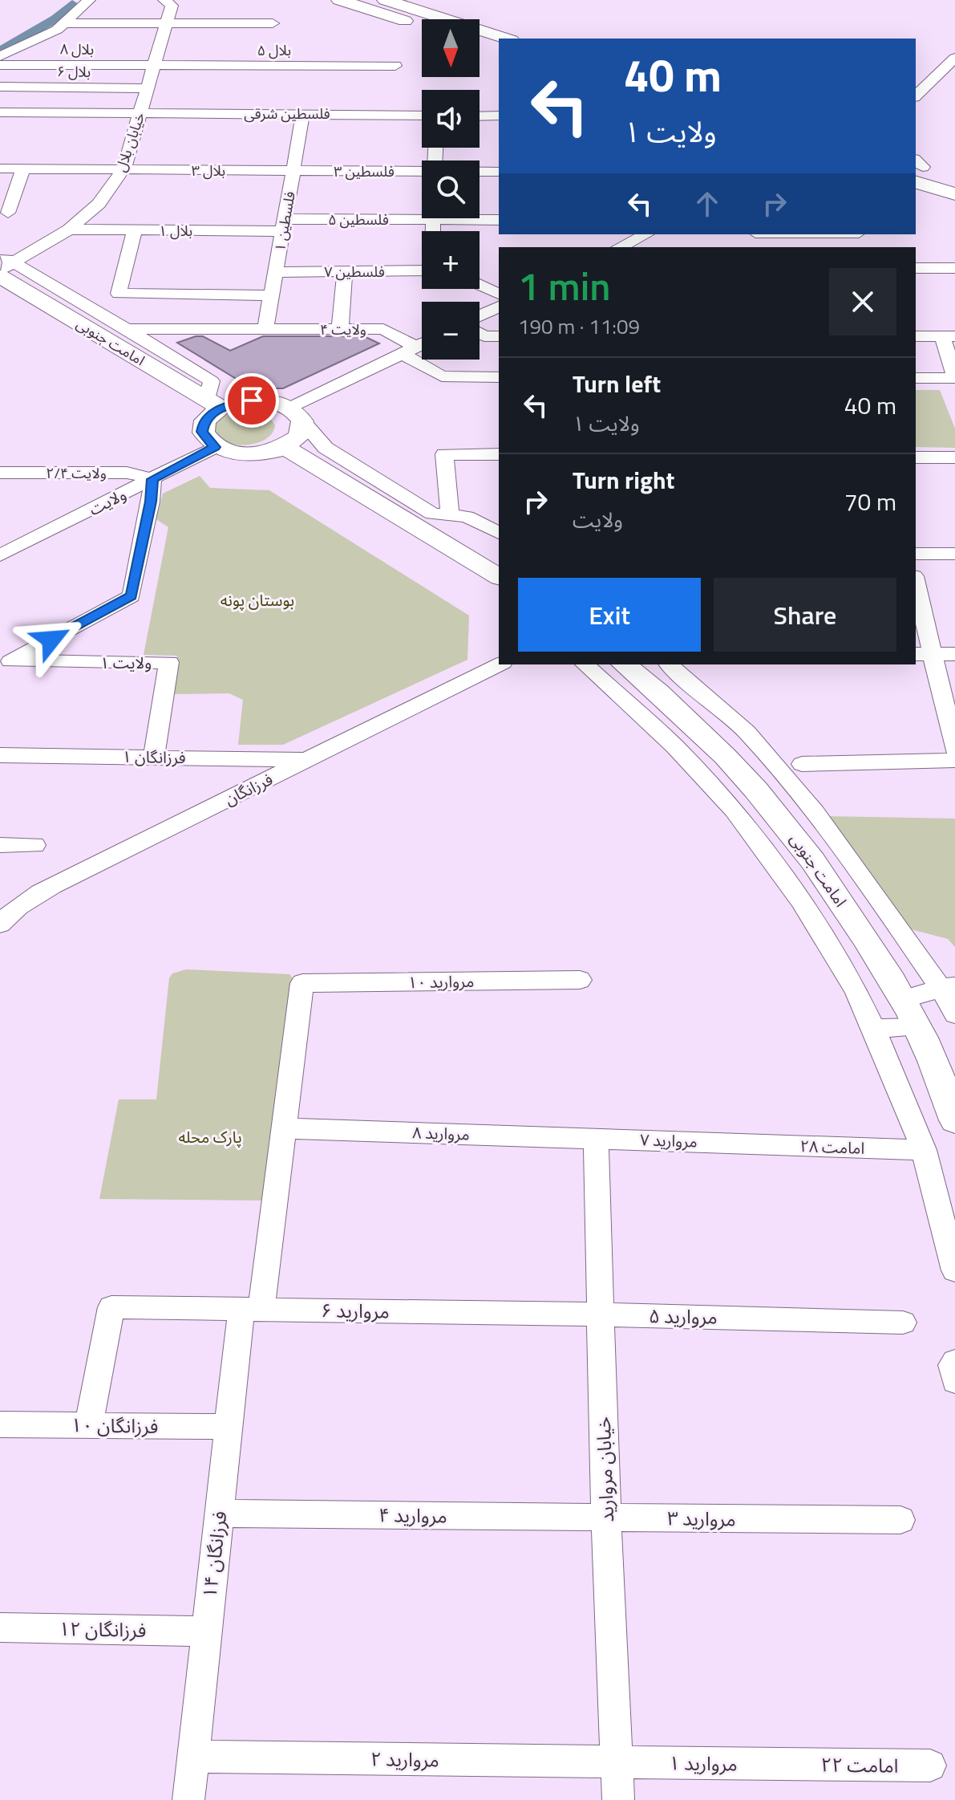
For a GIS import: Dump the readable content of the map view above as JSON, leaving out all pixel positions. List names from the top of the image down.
{
  "streets": {
    "main road": ["امامت جنوبی"],
    "street": [
      "بلال ۸",
      "بلال ۵",
      "بلال ۶",
      "فلسطین شرقی",
      "خیابان بلال",
      "بلال ۳",
      "فلسطین ۳",
      "فلسطین ۵",
      "فلسطین ۱",
      "بلال ۱",
      "فلسطین ۷",
      "ولایت ۴",
      "ولایت ۲/۴",
      "ولایت",
      "ولایت ۱",
      "فرزانگان ۱",
      "فرزانگان",
      "مروارید ۱۰",
      "مروارید ۸",
      "مروارید ۷",
      "امامت ۲۸",
      "مروارید ۶",
      "مروارید ۵",
      "فرزانگان ۱۰",
      "خیابان مروارید",
      "مروارید ۴",
      "مروارید ۳",
      "فرزانگان ۱۴",
      "فرزانگان ۱۲",
      "مروارید ۲",
      "مروارید ۱",
      "امامت ۲۲"
    ]
  },
  "crossings": [
    ["بلال ۸", "بلال ۵"],
    ["بلال ۸", "خیابان بلال"],
    ["بلال ۵", "خیابان بلال"],
    ["بلال ۶", "خیابان بلال"],
    ["فلسطین شرقی", "خیابان بلال"],
    ["فلسطین شرقی", "فلسطین ۱"],
    ["خیابان بلال", "بلال ۳"],
    ["خیابان بلال", "بلال ۱"],
    ["خیابان بلال", "امامت جنوبی"],
    ["بلال ۳", "فلسطین ۳"],
    ["بلال ۳", "فلسطین ۱"],
    ["فلسطین ۳", "فلسطین ۱"],
    ["فلسطین ۵", "فلسطین ۱"],
    ["فلسطین ۵", "بلال ۱"],
    ["فلسطین ۱", "بلال ۱"],
    ["فلسطین ۱", "فلسطین ۷"],
    ["فلسطین ۱", "ولایت ۴"],
    ["ولایت ۲/۴", "ولایت"],
    ["ولایت ۲/۴", "ولایت ۱"],
    ["ولایت", "ولایت ۱"],
    ["ولایت ۱", "فرزانگان ۱"],
    ["فرزانگان ۱", "فرزانگان"],
    ["مروارید ۱۰", "فرزانگان ۱۴"],
    ["مروارید ۸", "مروارید ۷"],
    ["مروارید ۸", "خیابان مروارید"],
    ["مروارید ۸", "فرزانگان ۱۴"],
    ["مروارید ۷", "امامت ۲۸"],
    ["مروارید ۷", "خیابان مروارید"],
    ["مروارید ۶", "مروارید ۵"],
    ["مروارید ۶", "فرزانگان ۱۰"],
    ["مروارید ۶", "خیابان مروارید"],
    ["مروارید ۶", "فرزانگان ۱۴"],
    ["مروارید ۵", "خیابان مروارید"],
    ["فرزانگان ۱۰", "فرزانگان ۱۴"],
    ["خیابان مروارید", "مروارید ۴"],
    ["خیابان مروارید", "مروارید ۳"],
    ["خیابان مروارید", "مروارید ۲"],
    ["خیابان مروارید", "مروارید ۱"],
    ["مروارید ۴", "مروارید ۳"],
    ["مروارید ۴", "فرزانگان ۱۴"],
    ["فرزانگان ۱۴", "فرزانگان ۱۲"],
    ["فرزانگان ۱۴", "مروارید ۲"],
    ["مروارید ۲", "مروارید ۱"],
    ["مروارید ۱", "امامت ۲۲"]
  ],
  "parks": ["بوستان پونه", "پارک محله"],
  "north": "bottom",
  "page": {
    "map_buttons": ["+", "−"],
    "turn": ["40 m", "ولایت ۱"],
    "heading": ["1 min", "190 m · 11:09"],
    "list": [
      {
        "name": "Turn left",
        "note": "ولایت ۱",
        "value": "40 m"
      },
      {
        "name": "Turn right",
        "note": "ولایت",
        "value": "70 m"
      }
    ],
    "buttons": ["Exit", "Share"]
  }
}
